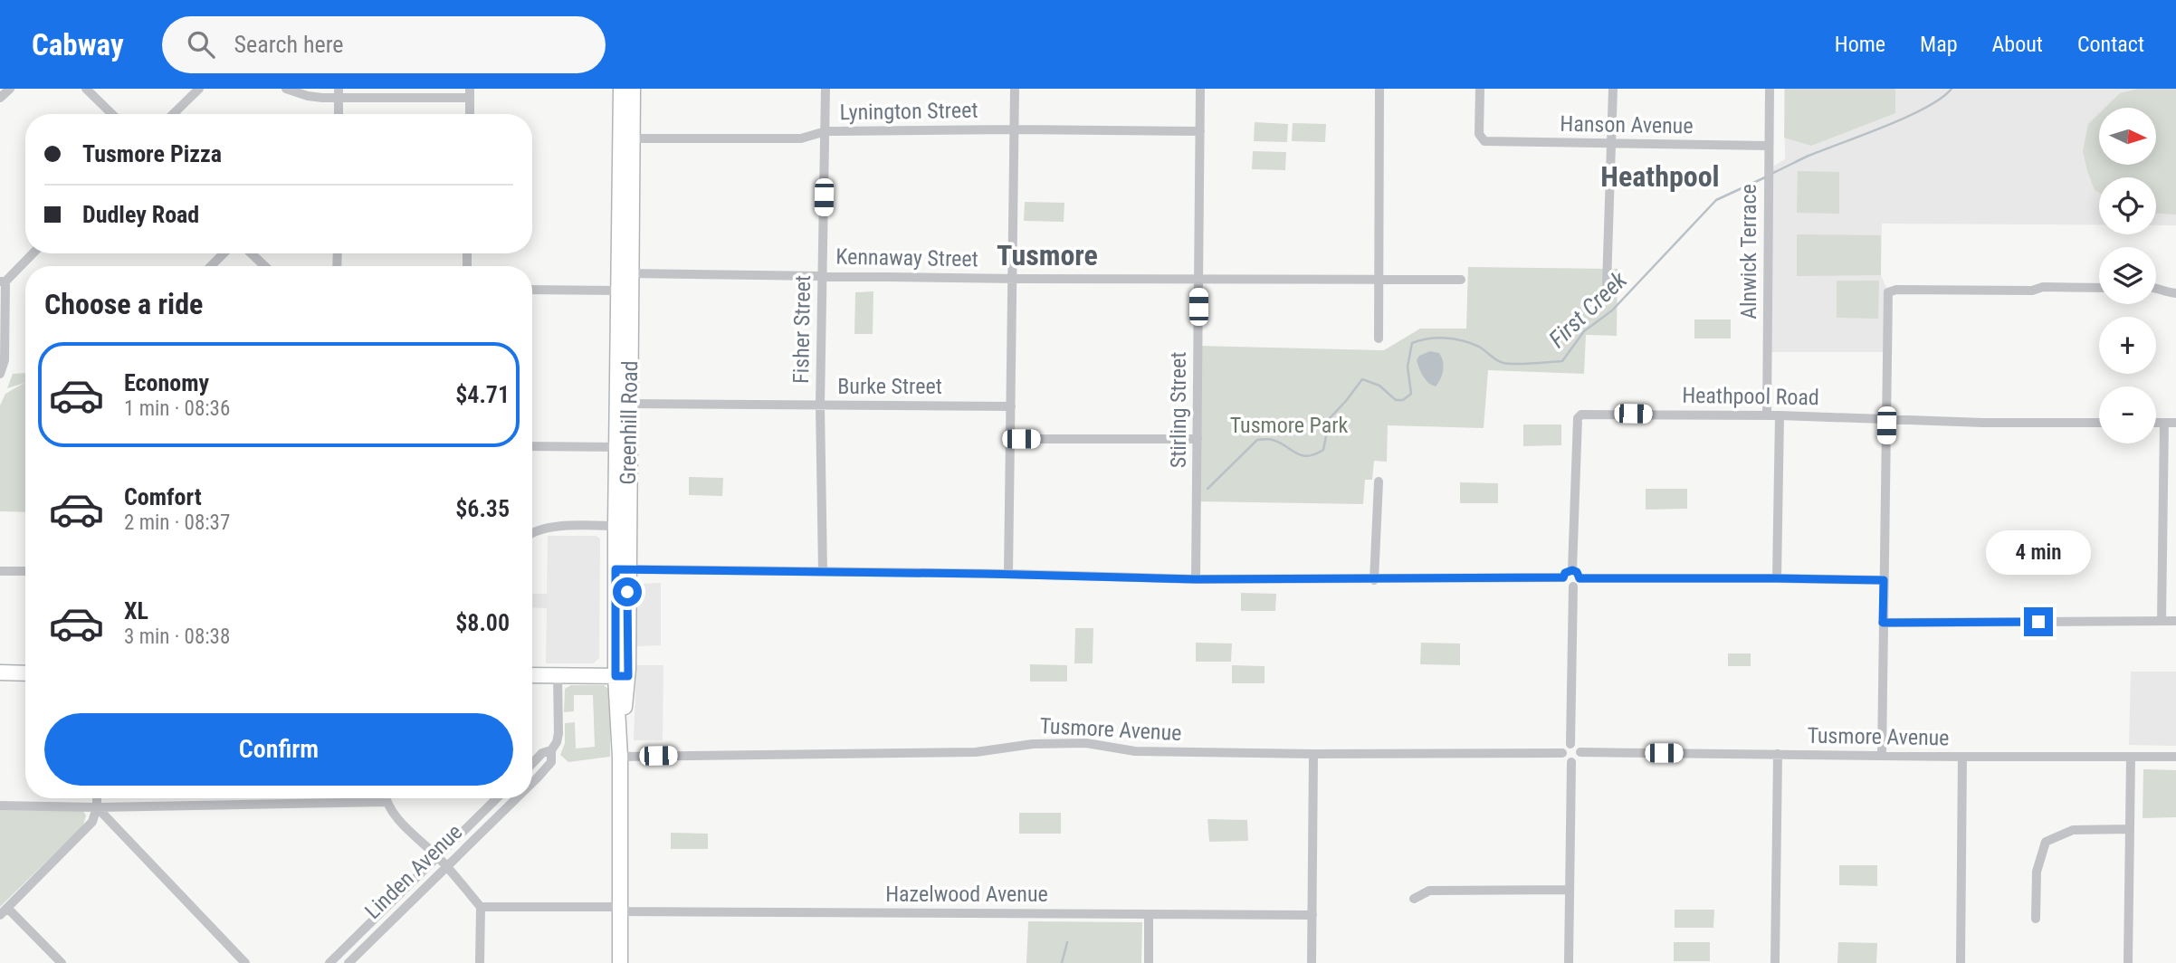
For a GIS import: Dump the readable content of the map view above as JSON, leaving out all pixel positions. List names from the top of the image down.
{
  "streets": {
    "main road": ["Greenhill Road"],
    "street": [
      "Lynington Street",
      "Hanson Avenue",
      "Alnwick Terrace",
      "Kennaway Street",
      "Fisher Street",
      "Burke Street",
      "Heathpool Road",
      "Stirling Street",
      "Tusmore Avenue",
      "Linden Avenue",
      "Hazelwood Avenue"
    ]
  },
  "crossings": [
    ["Lynington Street", "Fisher Street"],
    ["Lynington Street", "Stirling Street"],
    ["Lynington Street", "Greenhill Road"],
    ["Hanson Avenue", "Alnwick Terrace"],
    ["Alnwick Terrace", "Heathpool Road"],
    ["Kennaway Street", "Fisher Street"],
    ["Kennaway Street", "Stirling Street"],
    ["Kennaway Street", "Greenhill Road"],
    ["Fisher Street", "Burke Street"],
    ["Burke Street", "Greenhill Road"],
    ["Greenhill Road", "Tusmore Avenue"],
    ["Greenhill Road", "Hazelwood Avenue"]
  ],
  "districts": ["Heathpool", "Tusmore"],
  "water": ["First Creek"],
  "parks": ["Tusmore Park"],
  "north": "right",
  "page": {
    "header": "Cabway",
    "search": "Search here",
    "nav": [
      "Home",
      "Map",
      "About",
      "Contact"
    ],
    "map_buttons": ["+", "−"],
    "banner": ["Tusmore Pizza", "Dudley Road"],
    "heading": "Choose a ride",
    "list": [
      {
        "name": "Economy",
        "note": "1 min · 08:36",
        "value": "$4.71"
      },
      {
        "name": "Comfort",
        "note": "2 min · 08:37",
        "value": "$6.35"
      },
      {
        "name": "XL",
        "note": "3 min · 08:38",
        "value": "$8.00"
      }
    ],
    "bubble": "4 min",
    "buttons": "Confirm"
  }
}
